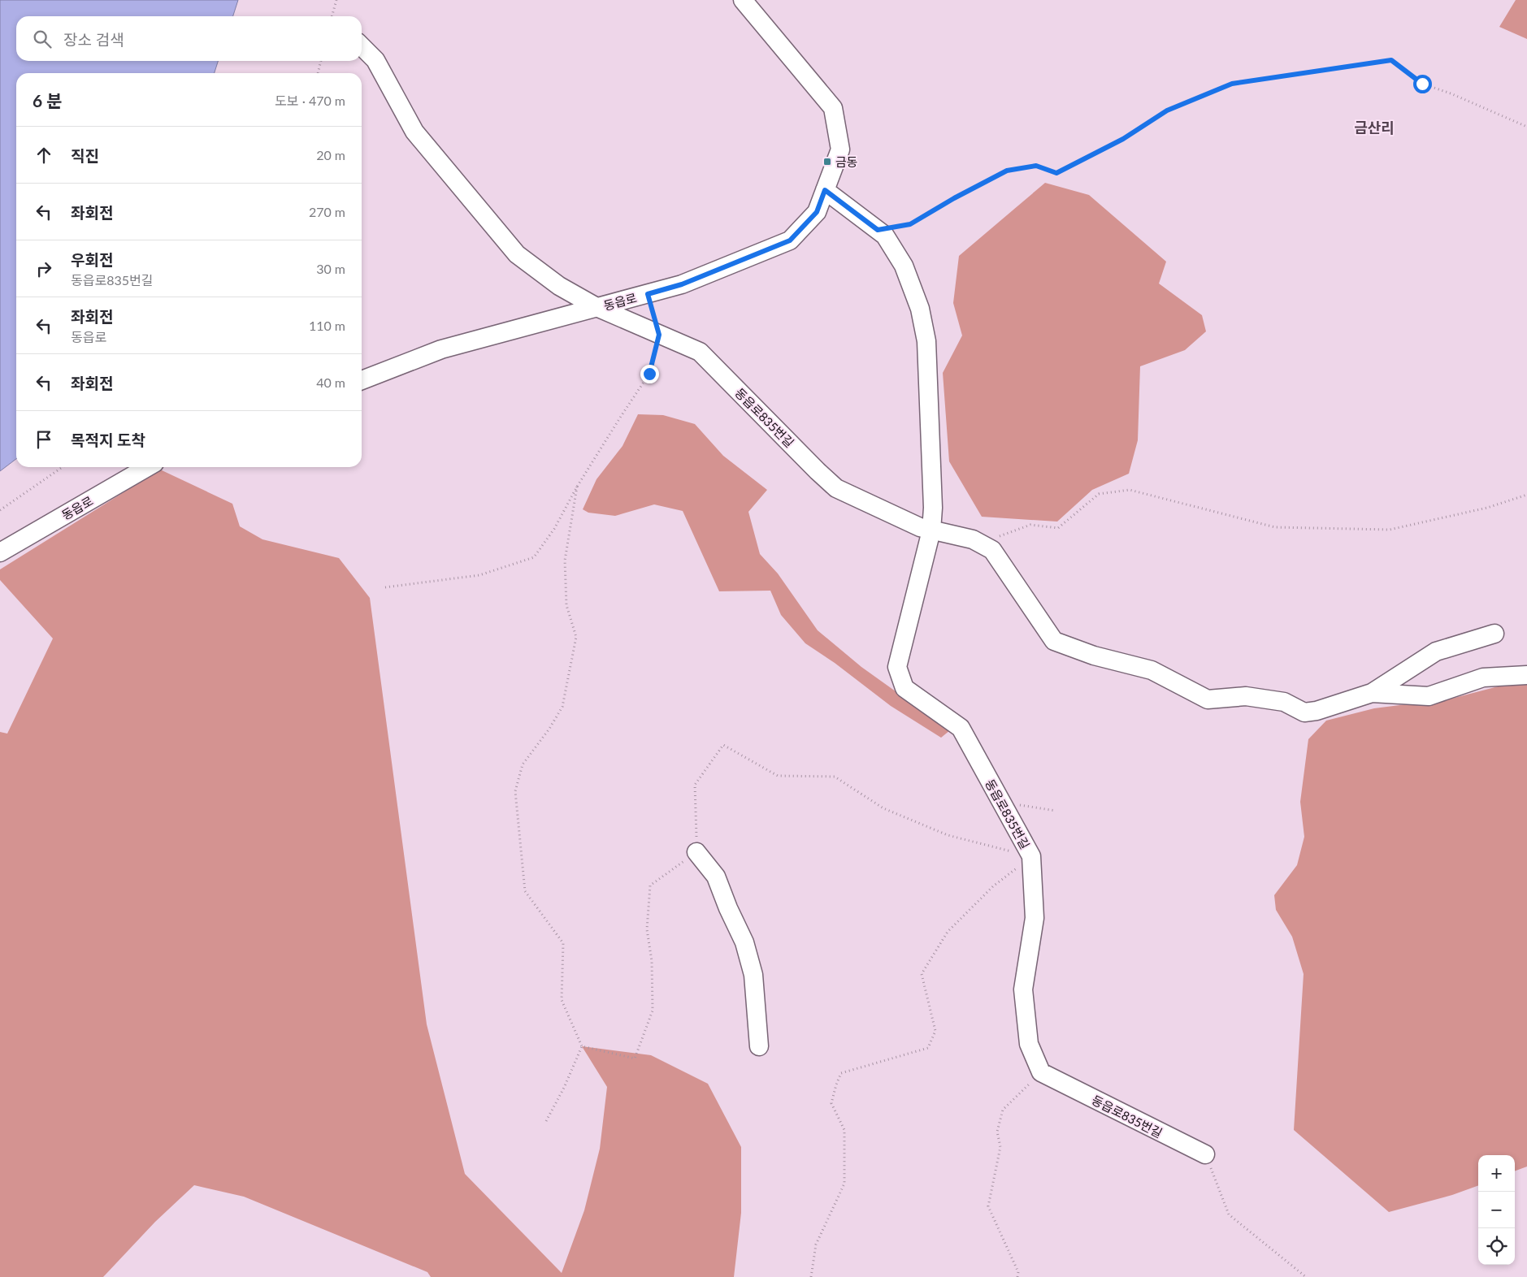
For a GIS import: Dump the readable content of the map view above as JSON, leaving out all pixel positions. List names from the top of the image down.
{
  "streets": {
    "street": ["동읍로", "동읍로835번길"]
  },
  "crossings": [
    ["동읍로", "동읍로835번길"]
  ],
  "districts": ["금산리"],
  "places": {
    "transit": ["금동"]
  },
  "page": {
    "search": "장소 검색",
    "heading": ["6 분", "도보 · 470 m"],
    "list": [
      ["직진", "20 m"],
      ["좌회전", "270 m"],
      ["우회전", "동읍로835번길", "30 m"],
      ["좌회전", "동읍로", "110 m"],
      ["좌회전", "40 m"],
      "목적지 도착"
    ],
    "map_buttons": ["+", "−"]
  }
}
